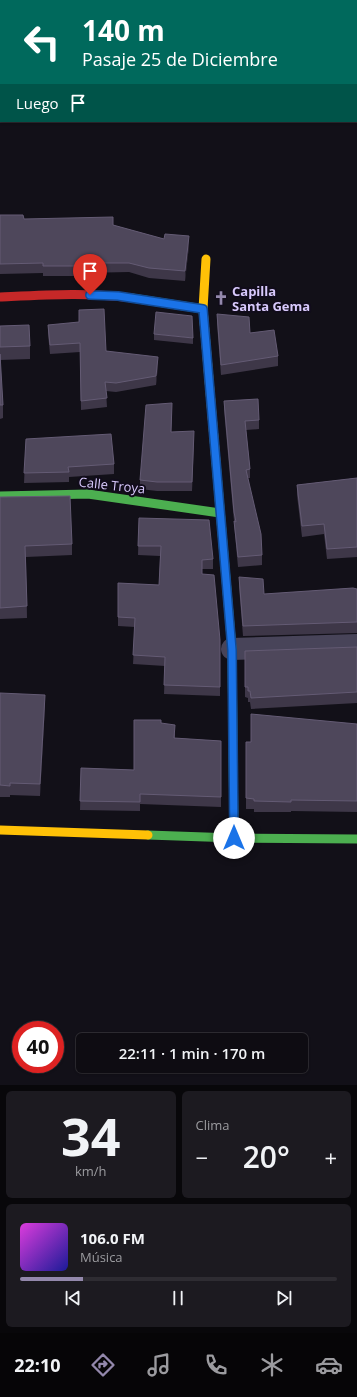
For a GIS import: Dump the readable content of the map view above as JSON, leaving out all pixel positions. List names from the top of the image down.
{
  "streets": {
    "street": ["Calle Troya"]
  },
  "places": {
    "church": ["Capilla Santa Gema"]
  },
  "page": {
    "turn": ["140 m", "Pasaje 25 de Diciembre"],
    "then": "Luego",
    "limit": "40",
    "trip": "22:11 · 1 min · 170 m",
    "tile": [
      ["34", "km/h"],
      "Clima"
    ],
    "heat": ["−", "20°", "+"],
    "song": ["106.0 FM", "Música"],
    "tabs": "22:10"
  }
}
